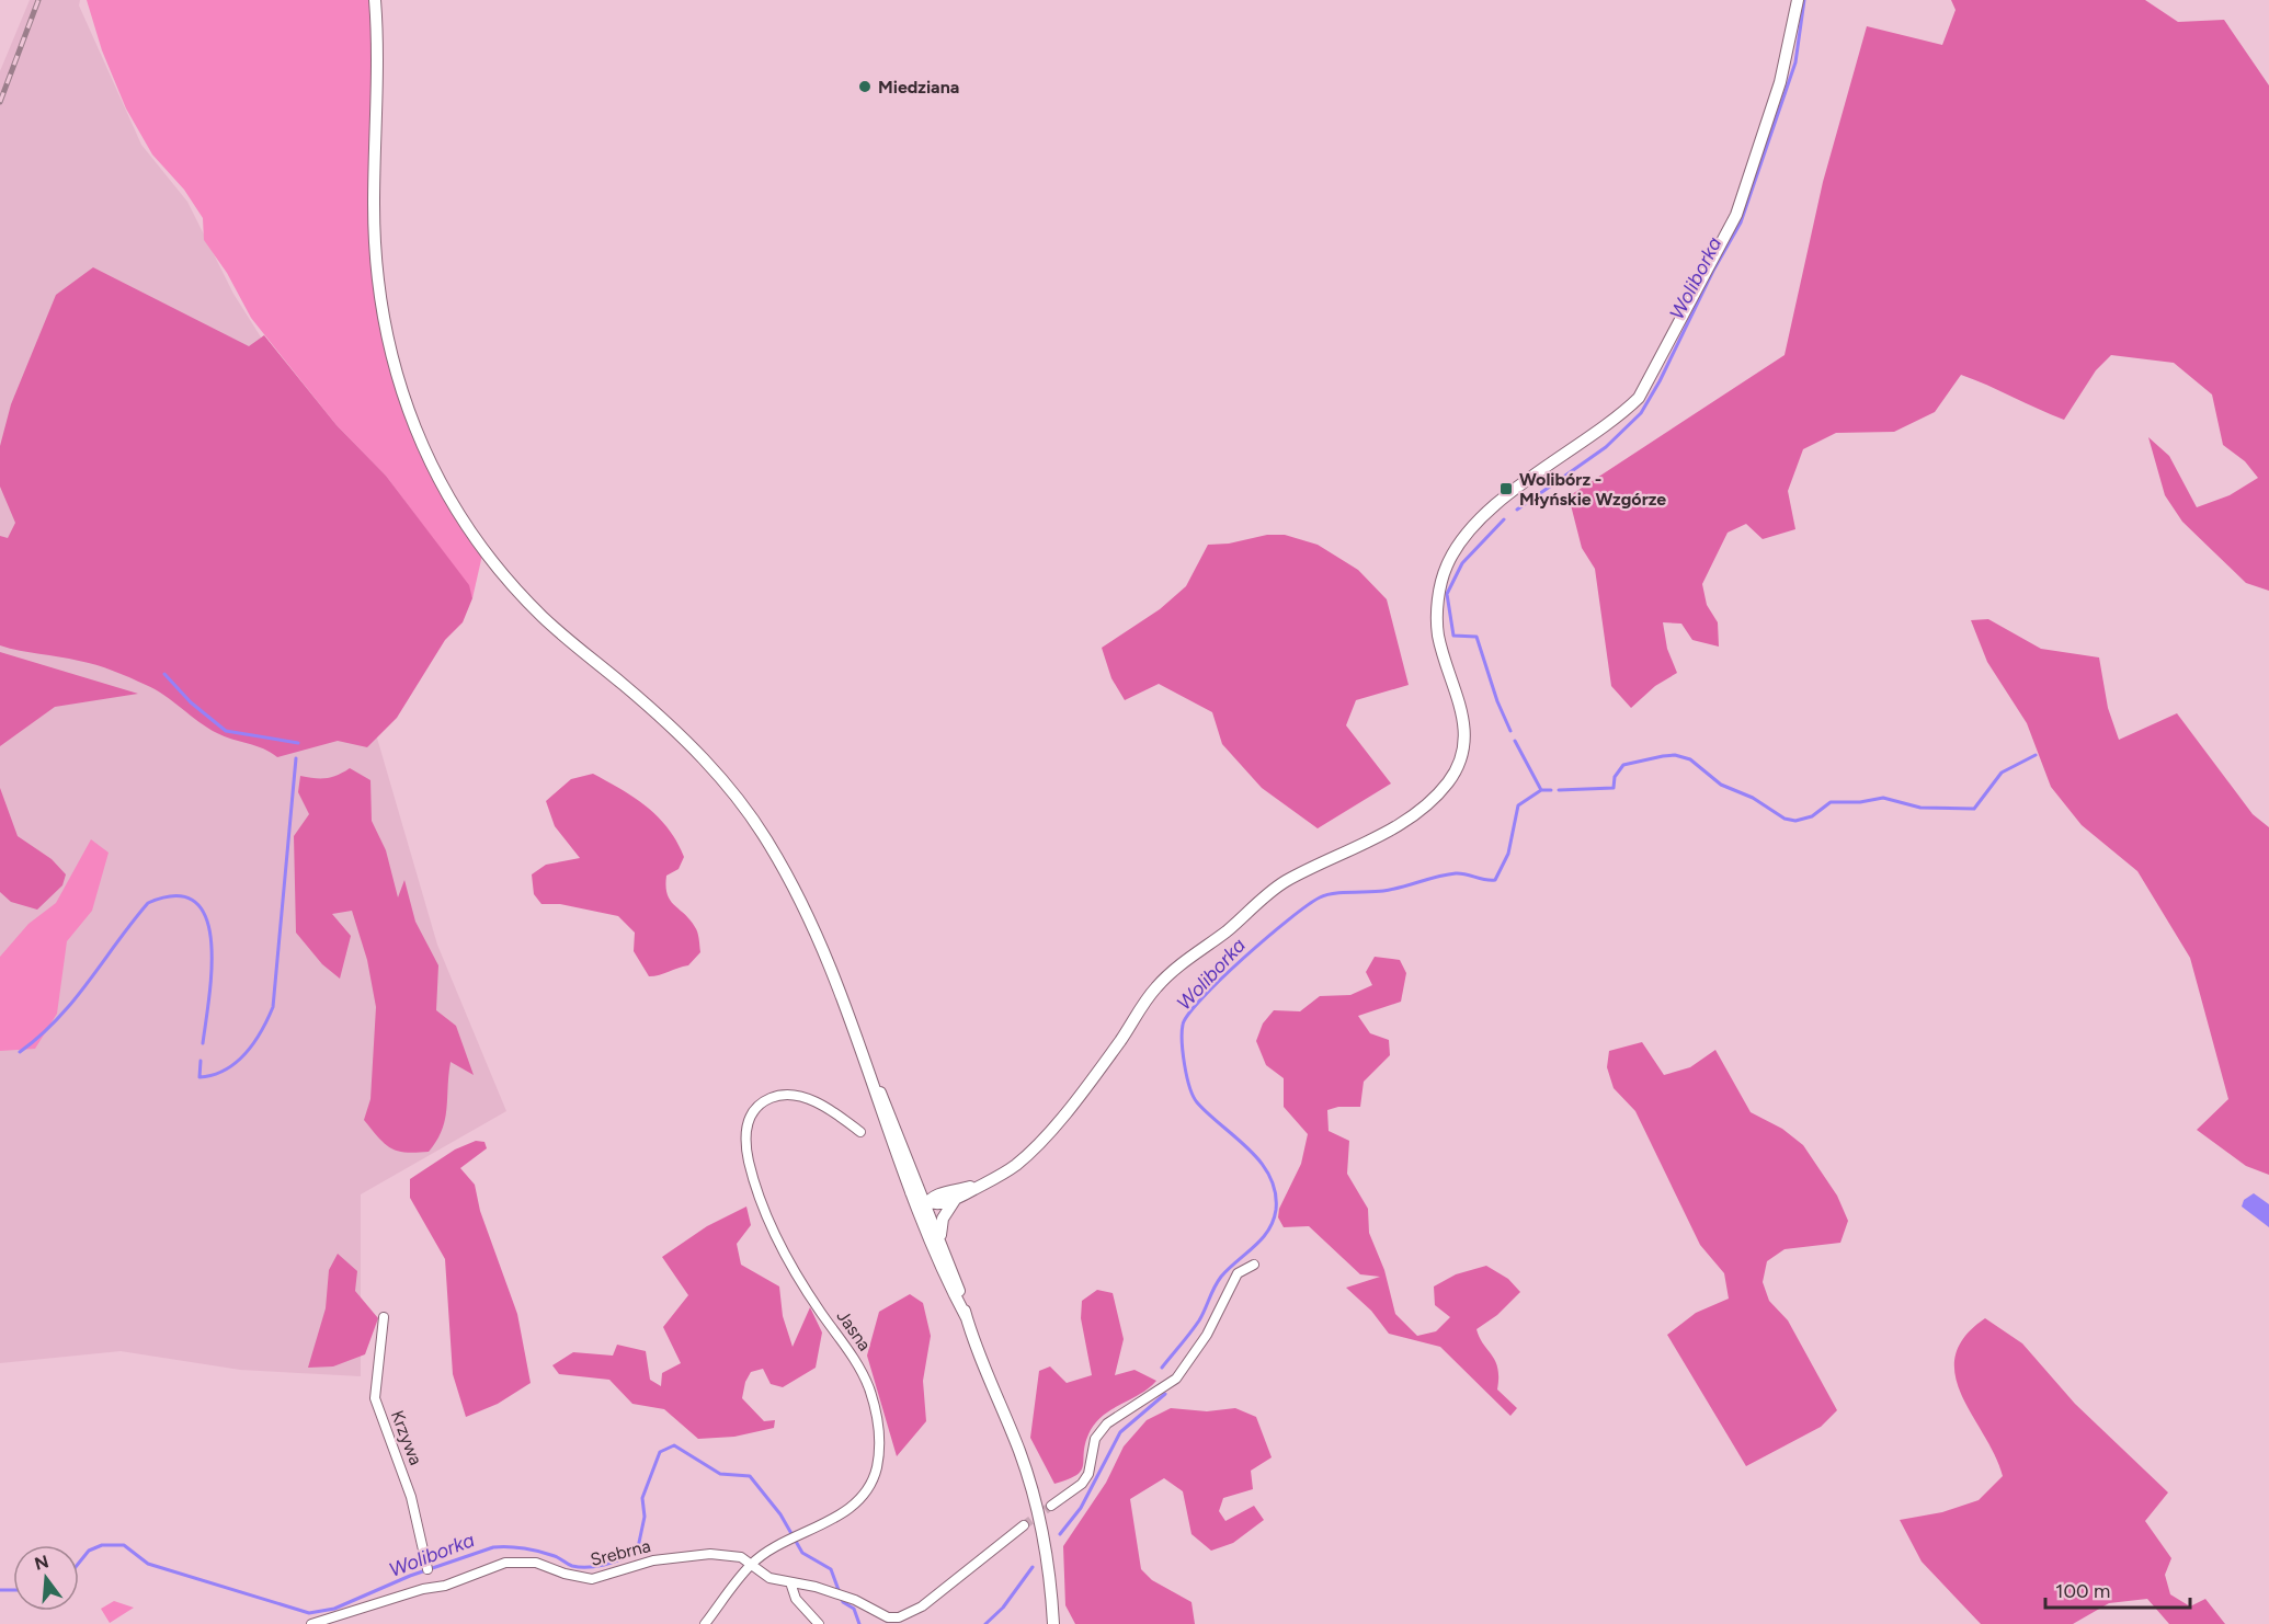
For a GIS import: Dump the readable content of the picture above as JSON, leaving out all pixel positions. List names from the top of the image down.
{
  "streets": {
    "street": ["Jasna", "Krzywa", "Srebrna"]
  },
  "crossings": [
    ["Jasna", "Srebrna"]
  ],
  "water": ["Woliborka"],
  "places": {
    "other": ["Miedziana"],
    "transit": ["Wolibórz - Młyńskie Wzgórze"]
  },
  "scale_bar": "100 m",
  "north": "top"
}
